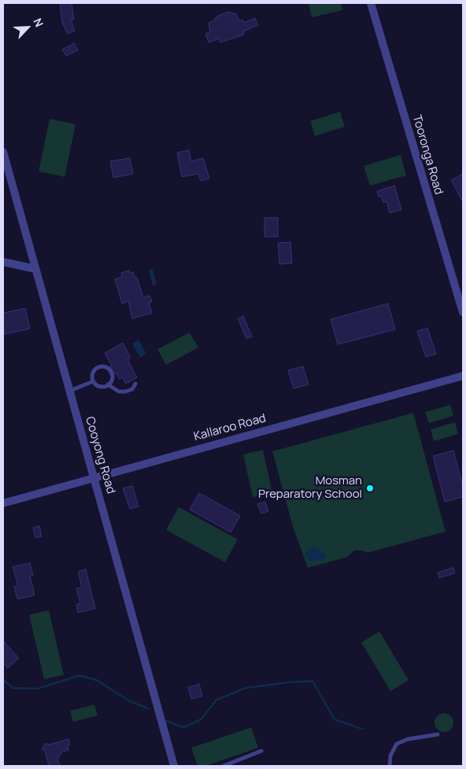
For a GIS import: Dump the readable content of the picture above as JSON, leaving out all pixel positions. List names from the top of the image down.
{
  "streets": {
    "street": ["Tooronga Road", "Kallaroo Road", "Cooyong Road"]
  },
  "crossings": [
    ["Kallaroo Road", "Cooyong Road"]
  ],
  "places": ["Mosman Preparatory School"],
  "north": "top right"
}
